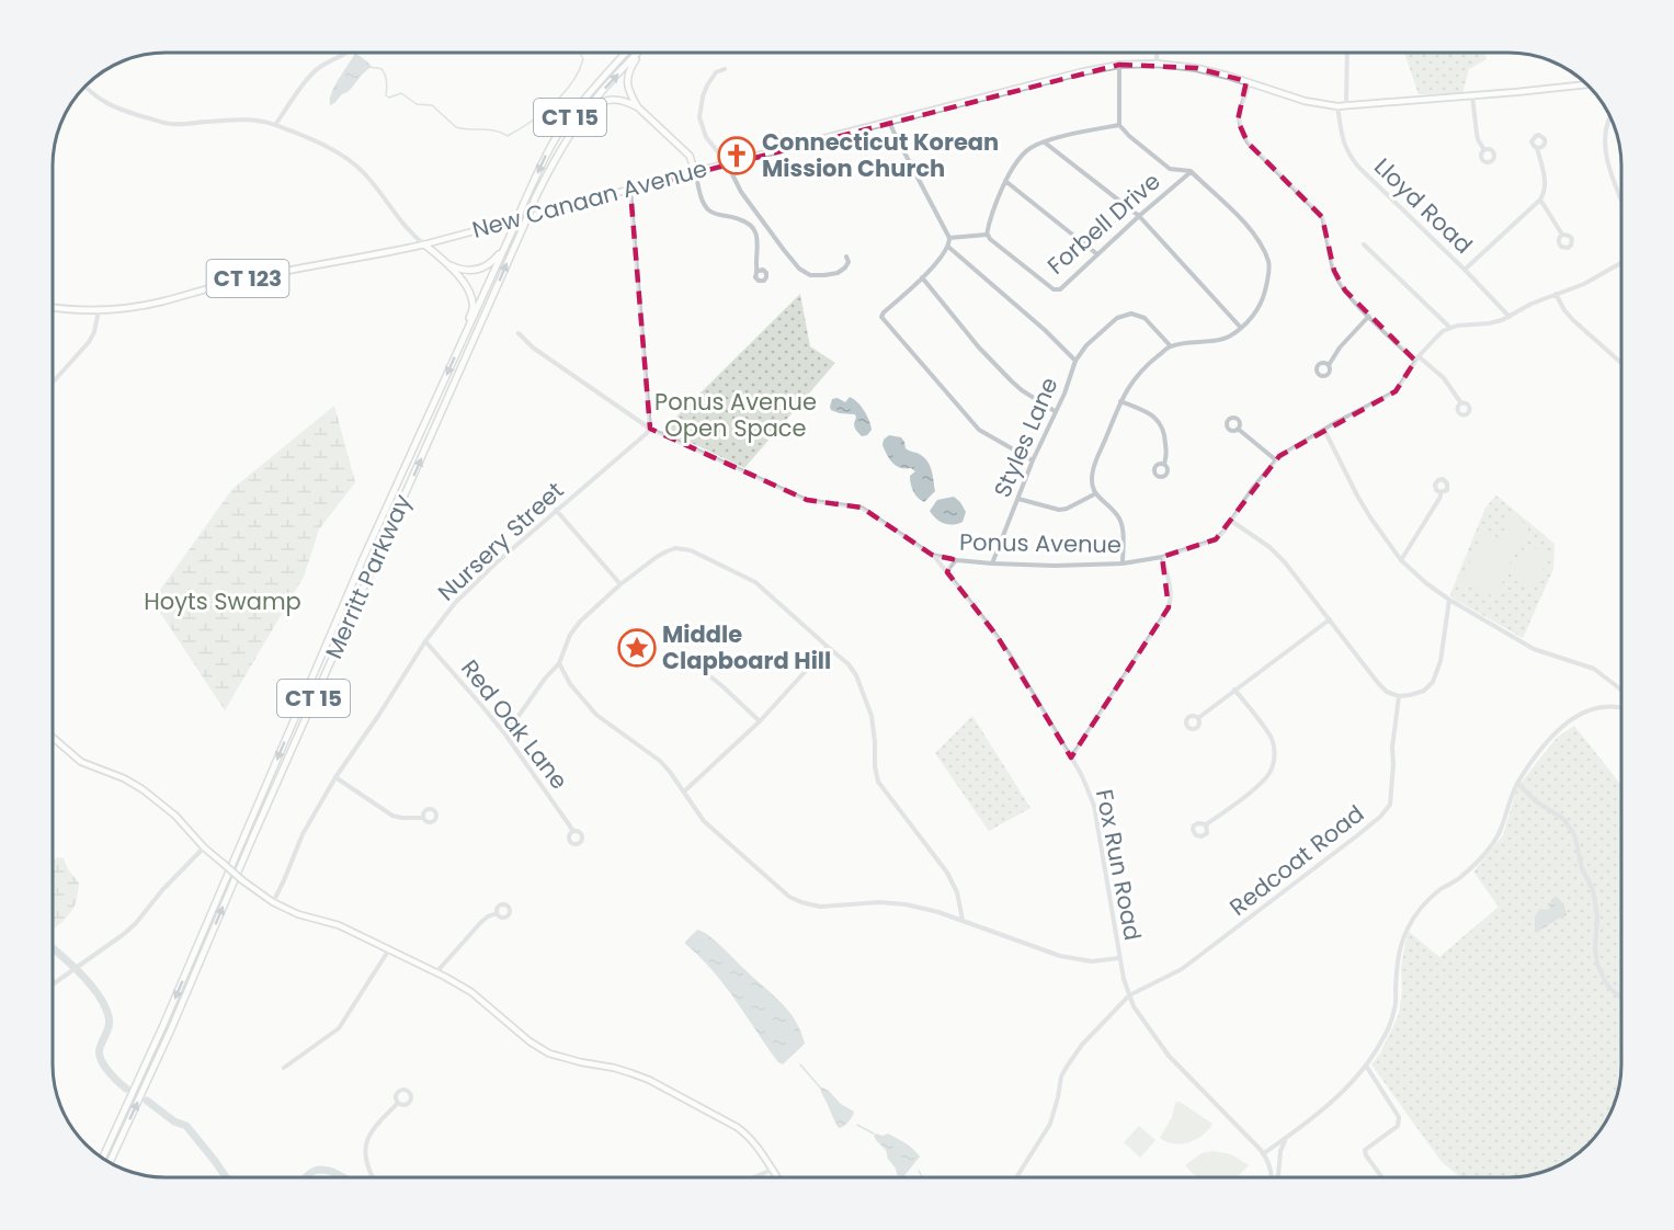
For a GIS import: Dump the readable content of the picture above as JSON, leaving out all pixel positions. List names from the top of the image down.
{
  "streets": {
    "highway": ["CT 15", "Merritt Parkway"],
    "main road": ["New Canaan Avenue", "CT 123"],
    "street": [
      "Lloyd Road",
      "Forbell Drive",
      "Styles Lane",
      "Nursery Street",
      "Ponus Avenue",
      "Red Oak Lane",
      "Redcoat Road",
      "Fox Run Road"
    ]
  },
  "crossings": [
    ["New Canaan Avenue", "Lloyd Road"],
    ["New Canaan Avenue", "CT 123"],
    ["Styles Lane", "Ponus Avenue"],
    ["Nursery Street", "Ponus Avenue"],
    ["Nursery Street", "Red Oak Lane"],
    ["Ponus Avenue", "Fox Run Road"],
    ["Redcoat Road", "Fox Run Road"]
  ],
  "parks": ["Ponus Avenue Open Space", "Hoyts Swamp"],
  "places": {
    "church": ["Connecticut Korean Mission Church"],
    "place": ["Middle Clapboard Hill"]
  }
}
